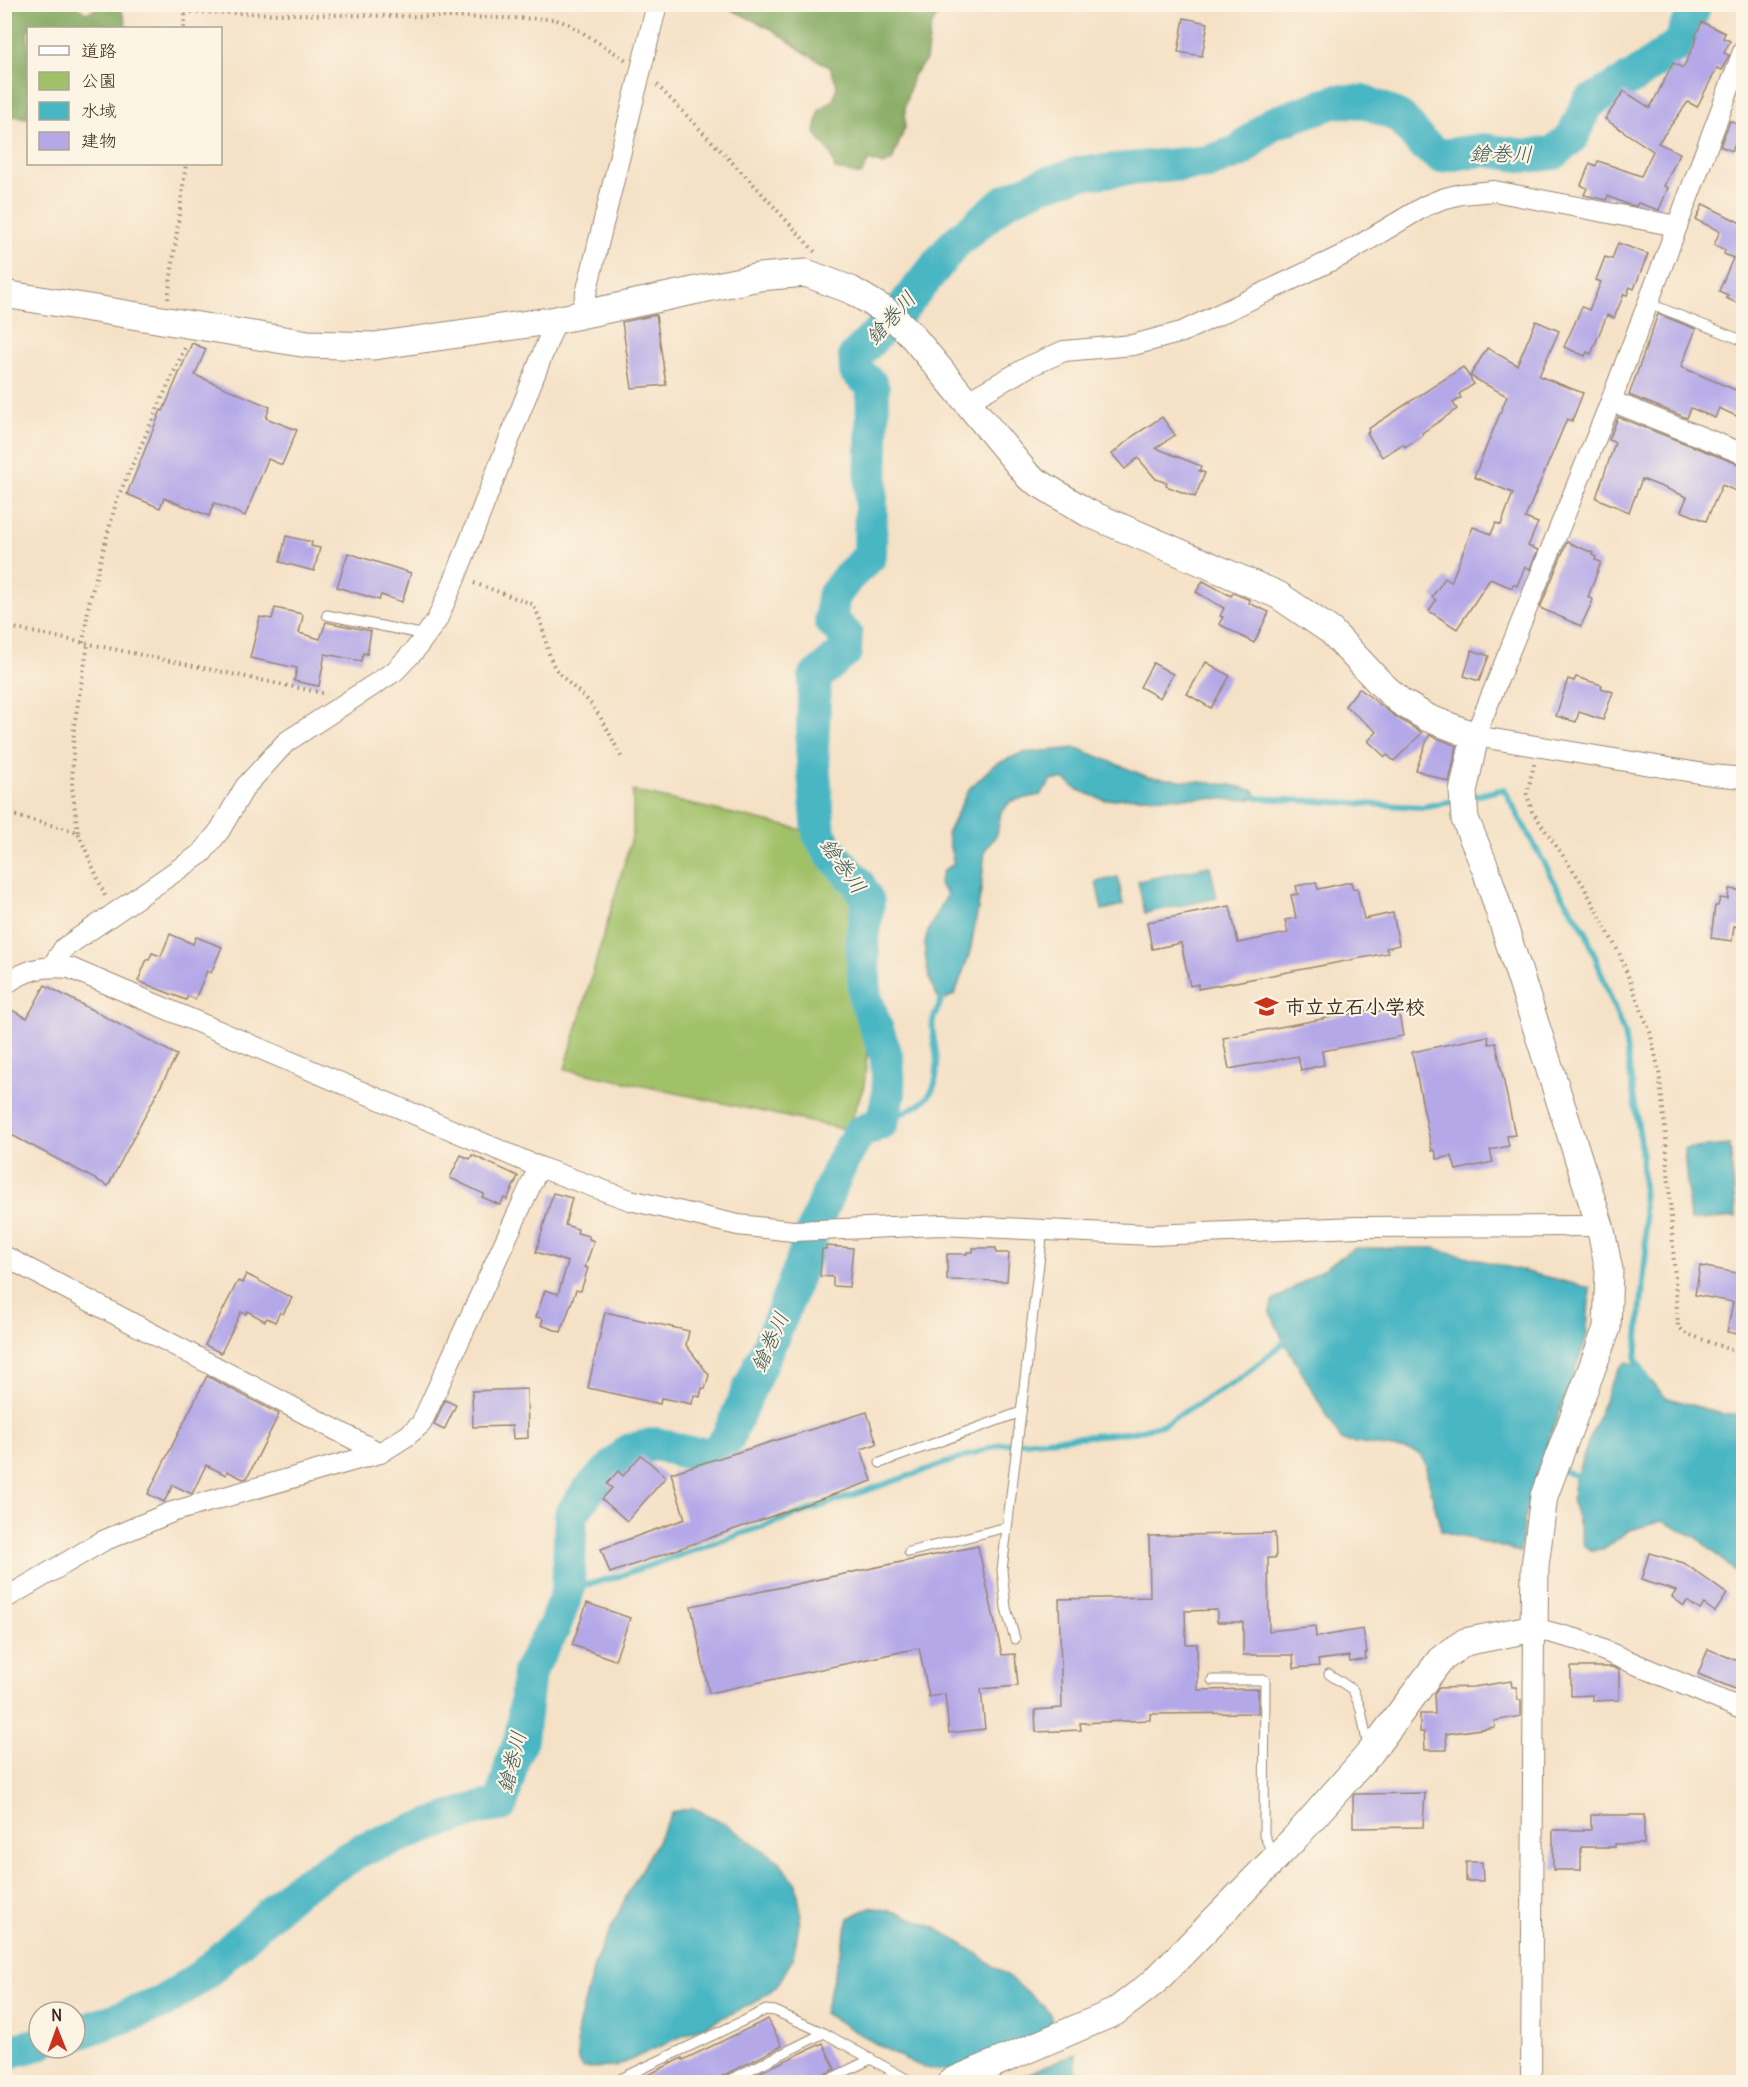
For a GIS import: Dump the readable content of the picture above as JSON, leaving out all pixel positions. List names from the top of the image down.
{
  "water": ["鎗巻川"],
  "places": {
    "school or university": ["市立立石小学校"]
  },
  "legend": [
    "道路",
    "公園",
    "水域",
    "建物"
  ],
  "north": "top"
}
